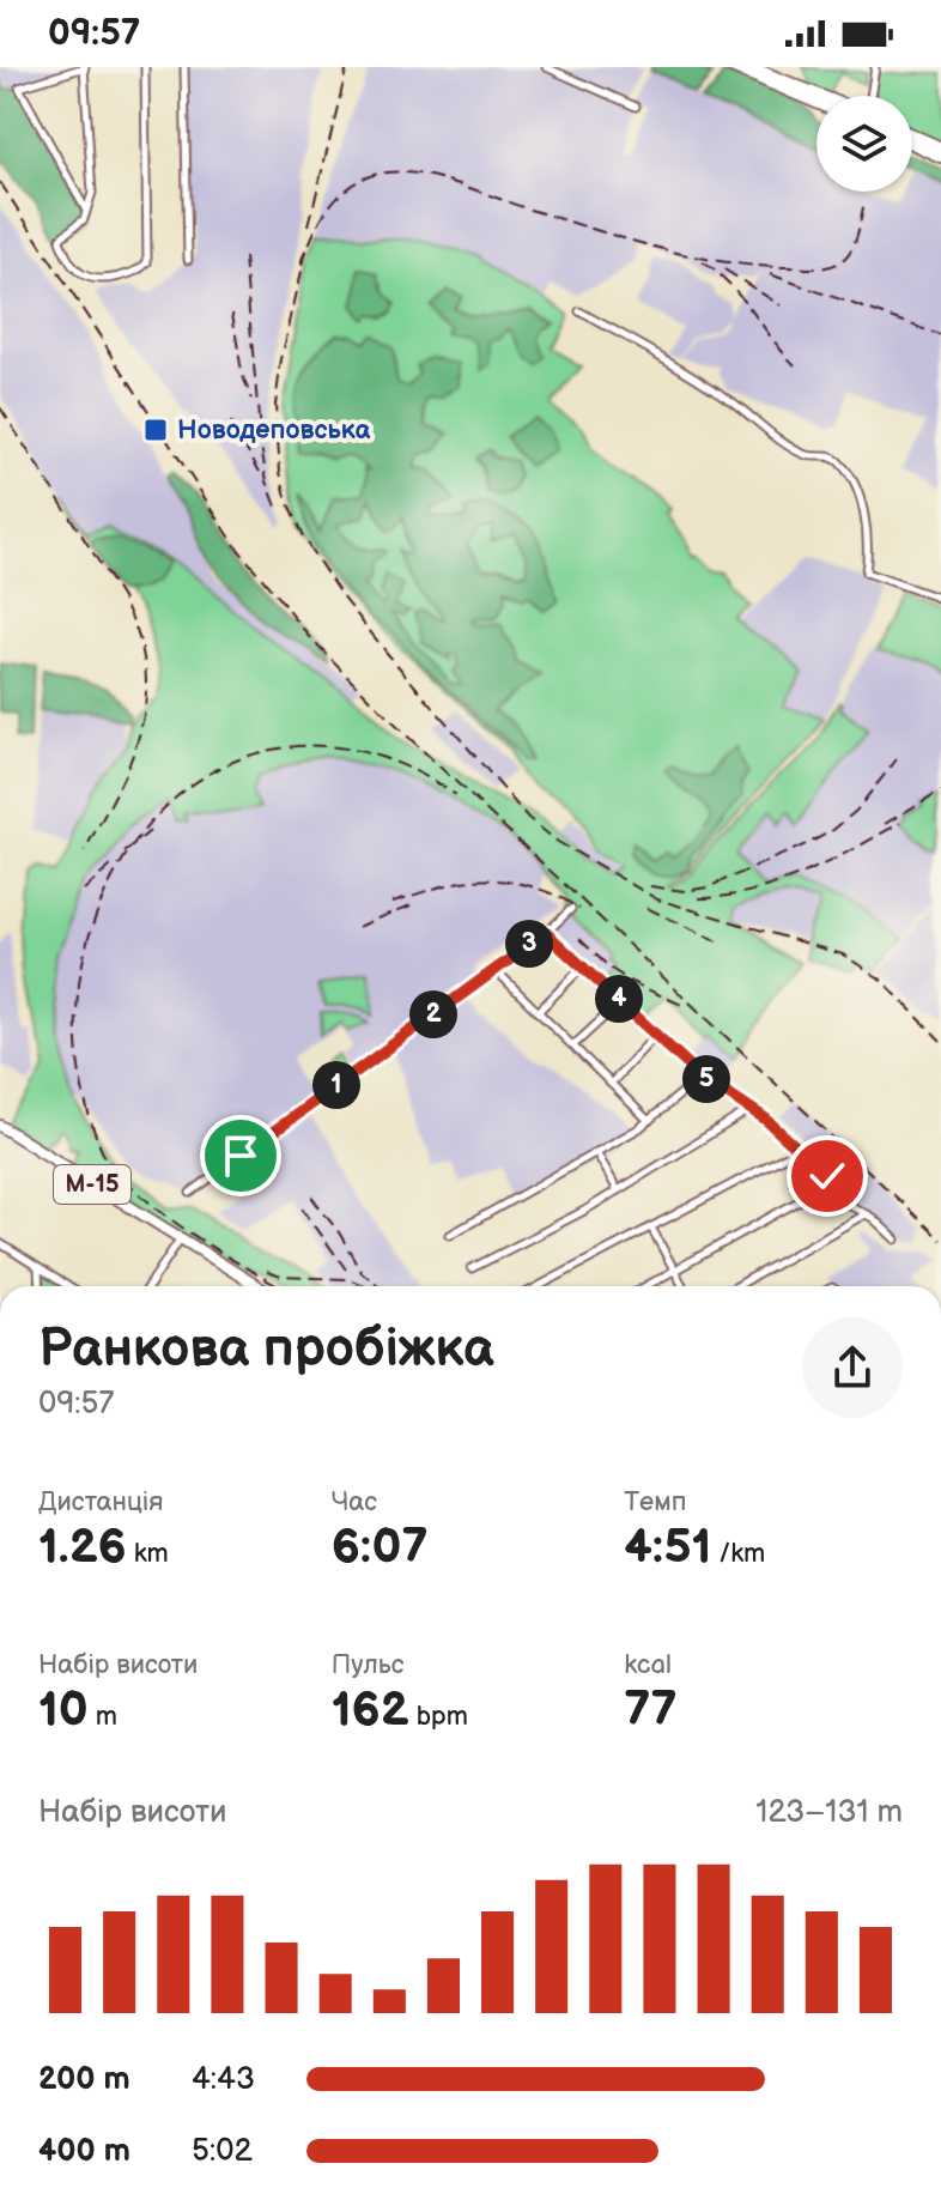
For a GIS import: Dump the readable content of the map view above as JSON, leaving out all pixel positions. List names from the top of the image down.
{
  "streets": {
    "main road": ["М-15"]
  },
  "places": {
    "transit": ["Новодеповська"]
  },
  "page": {
    "status": "09:57",
    "pins": [
      "3",
      "4",
      "2",
      "5",
      "1"
    ],
    "heading": ["Ранкова пробіжка", "09:57"],
    "stats": [
      ["Дистанція", "1.26 km"],
      ["Час", "6:07"],
      ["Темп", "4:51 /km"],
      ["Набір висоти", "10 m"],
      ["Пульс", "162 bpm"],
      ["kcal", "77"]
    ],
    "chart": ["Набір висоти", "123–131 m"],
    "list": [
      {
        "name": "200 m",
        "note": "4:43"
      },
      {
        "name": "400 m",
        "note": "5:02"
      }
    ]
  }
}
